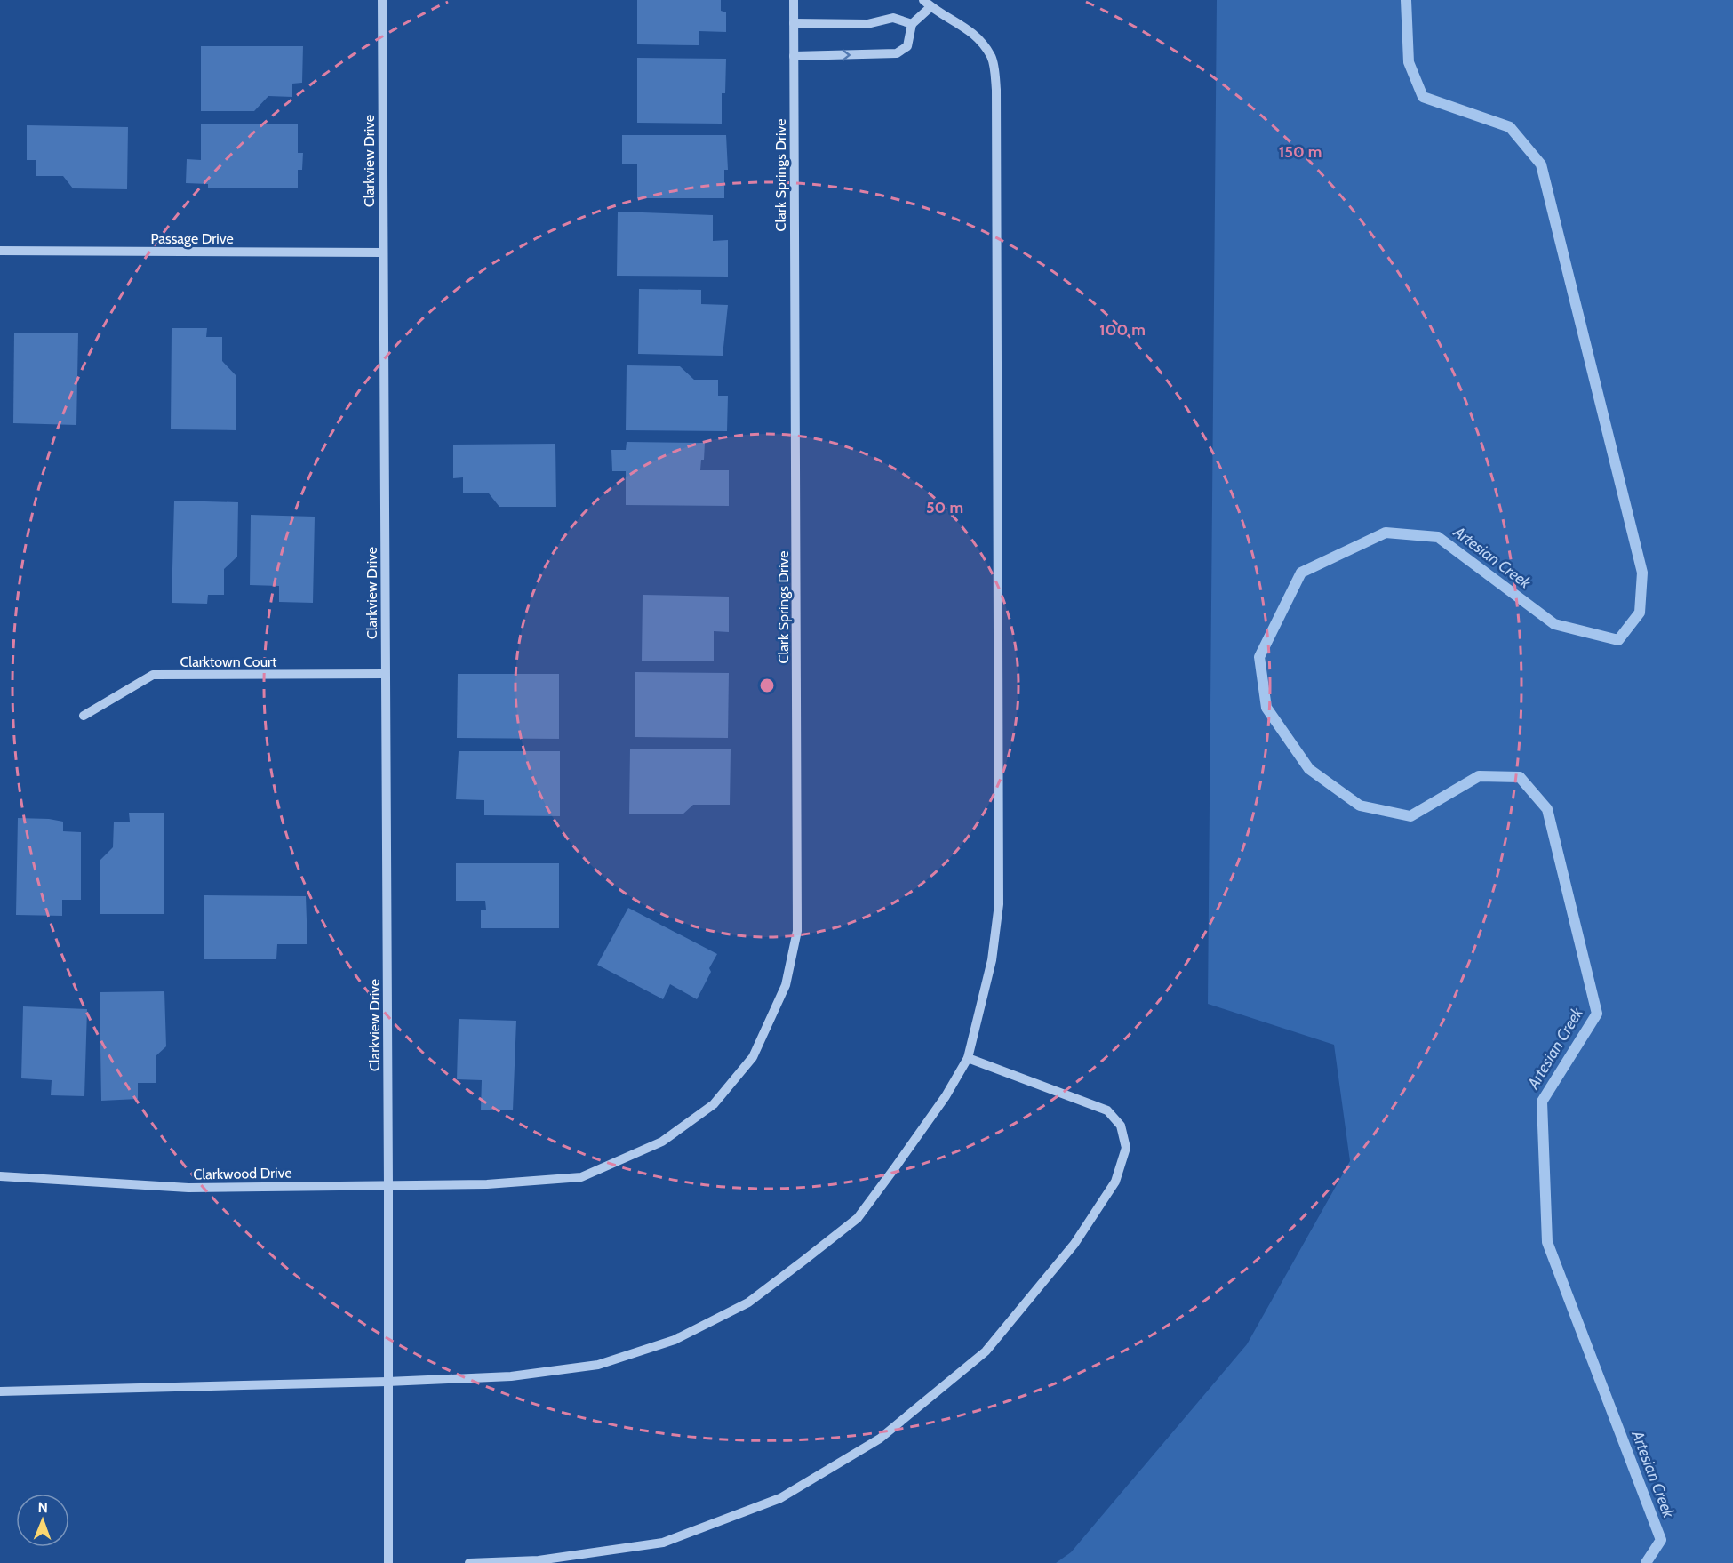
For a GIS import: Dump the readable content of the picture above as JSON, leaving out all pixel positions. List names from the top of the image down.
{
  "streets": {
    "street": [
      "Clarkview Drive",
      "Clark Springs Drive",
      "Passage Drive",
      "Clarktown Court",
      "Clarkwood Drive"
    ]
  },
  "crossings": [
    ["Clarkview Drive", "Passage Drive"],
    ["Clarkview Drive", "Clarktown Court"],
    ["Clarkview Drive", "Clarkwood Drive"],
    ["Clark Springs Drive", "Clarkwood Drive"]
  ],
  "water": ["Artesian Creek"],
  "north": "top",
  "rings": ["150 m", "100 m", "50 m"]
}
